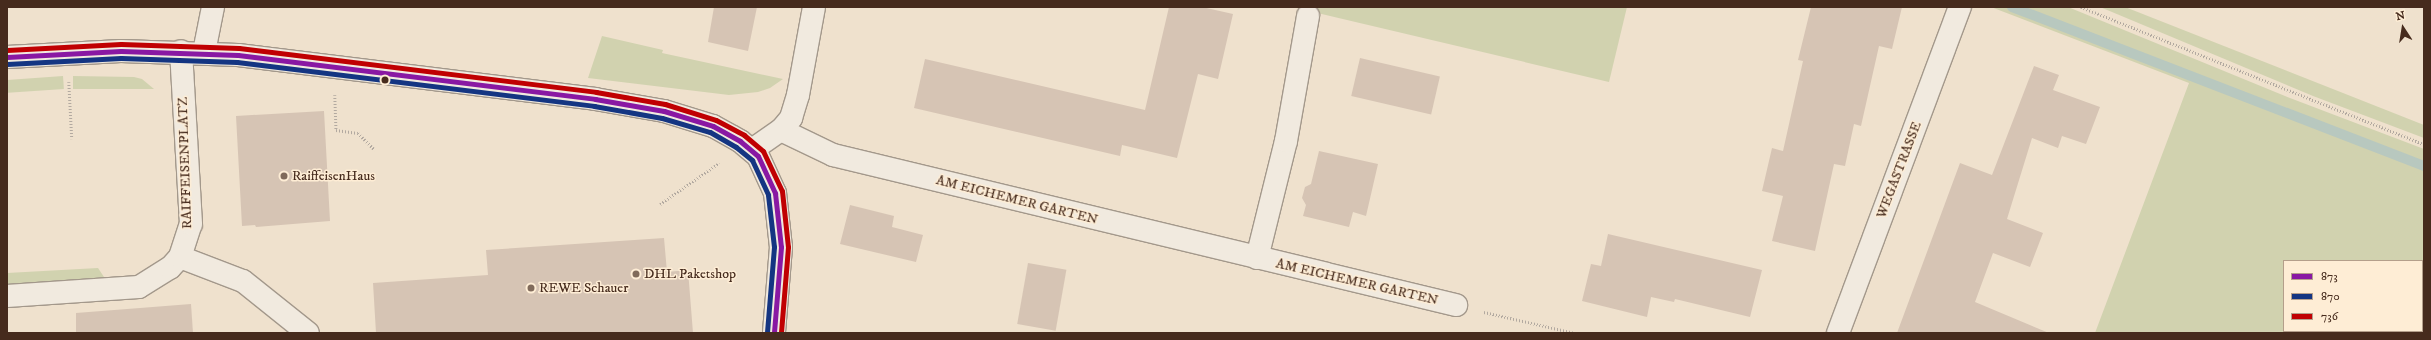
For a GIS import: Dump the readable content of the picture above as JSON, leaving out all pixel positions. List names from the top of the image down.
{
  "streets": {
    "street": ["RAIFFEISENPLATZ", "WEGASTRASSE", "AM EICHEMER GARTEN"]
  },
  "places": ["RaiffeisenHaus", "DHL Paketshop", "REWE Schauer"],
  "lines": ["transit line 736", "transit line 873", "transit line 870"],
  "legend": ["873", "870", "736"],
  "north": "top"
}
